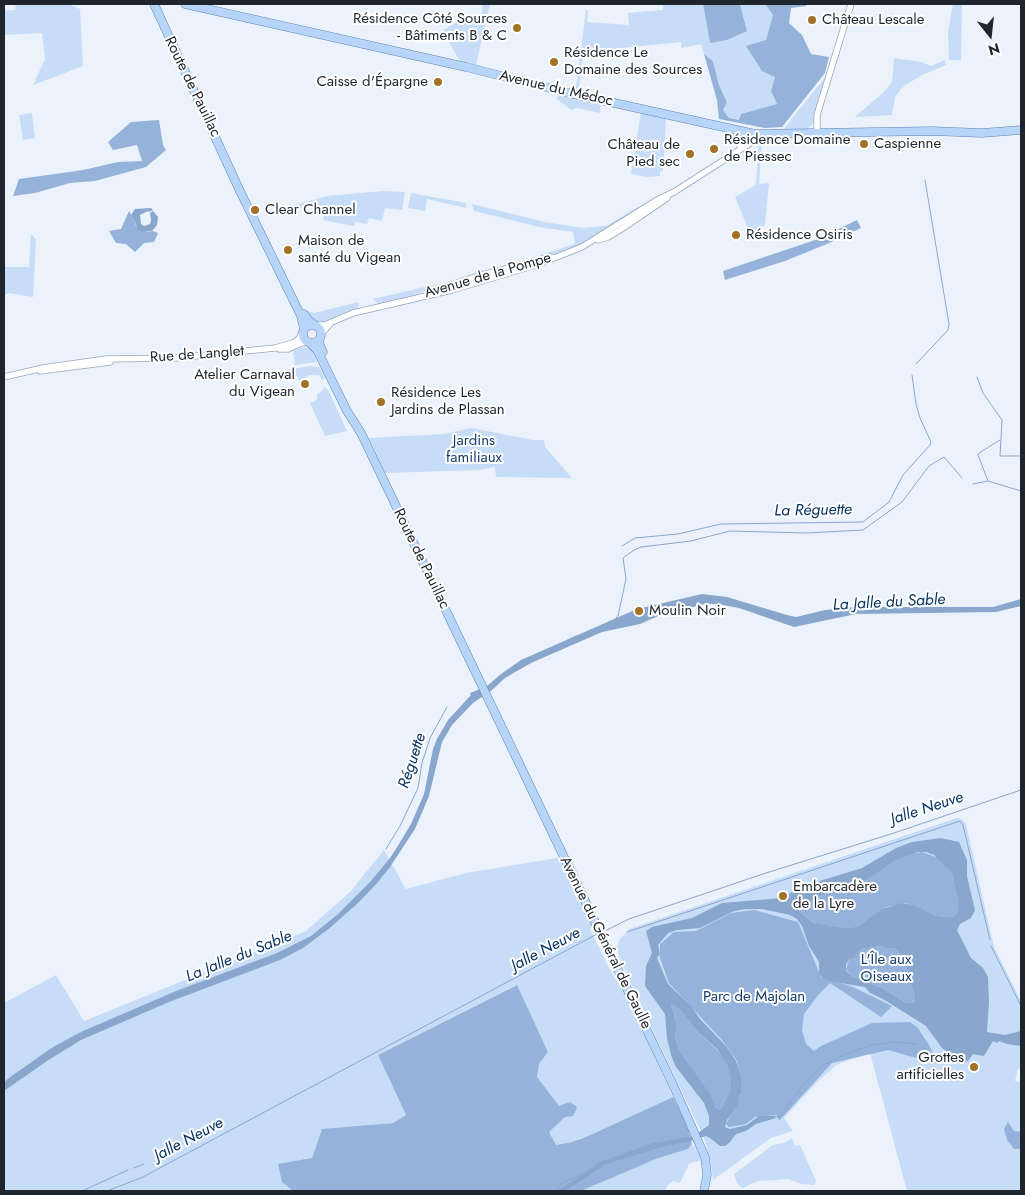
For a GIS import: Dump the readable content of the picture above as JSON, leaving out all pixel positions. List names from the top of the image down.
{
  "streets": {
    "main road": ["Route de Pauillac", "Avenue du Médoc", "Avenue du Général de Gaulle"],
    "street": ["Avenue de la Pompe", "Rue de Langlet"]
  },
  "crossings": [
    ["Route de Pauillac", "Avenue de la Pompe"],
    ["Route de Pauillac", "Rue de Langlet"],
    ["Route de Pauillac", "Avenue du Général de Gaulle"],
    ["Avenue du Médoc", "Avenue de la Pompe"],
    ["Avenue de la Pompe", "Rue de Langlet"]
  ],
  "water": [
    "La Réguette",
    "La Jalle du Sable",
    "Réguette",
    "Jalle Neuve"
  ],
  "parks": ["Jardins familiaux", "L'Île aux Oiseaux", "Parc de Majolan"],
  "places": [
    "Château Lescale",
    "Résidence Côté Sources - Bâtiments B & C",
    "Résidence Le Domaine des Sources",
    "Caisse d'Épargne",
    "Caspienne",
    "Résidence Domaine de Piessec",
    "Château de Pied sec",
    "Clear Channel",
    "Résidence Osiris",
    "Maison de santé du Vigean",
    "Atelier Carnaval du Vigean",
    "Résidence Les Jardins de Plassan",
    "Moulin Noir",
    "Embarcadère de la Lyre",
    "Grottes artificielles"
  ],
  "north": "bottom"
}
